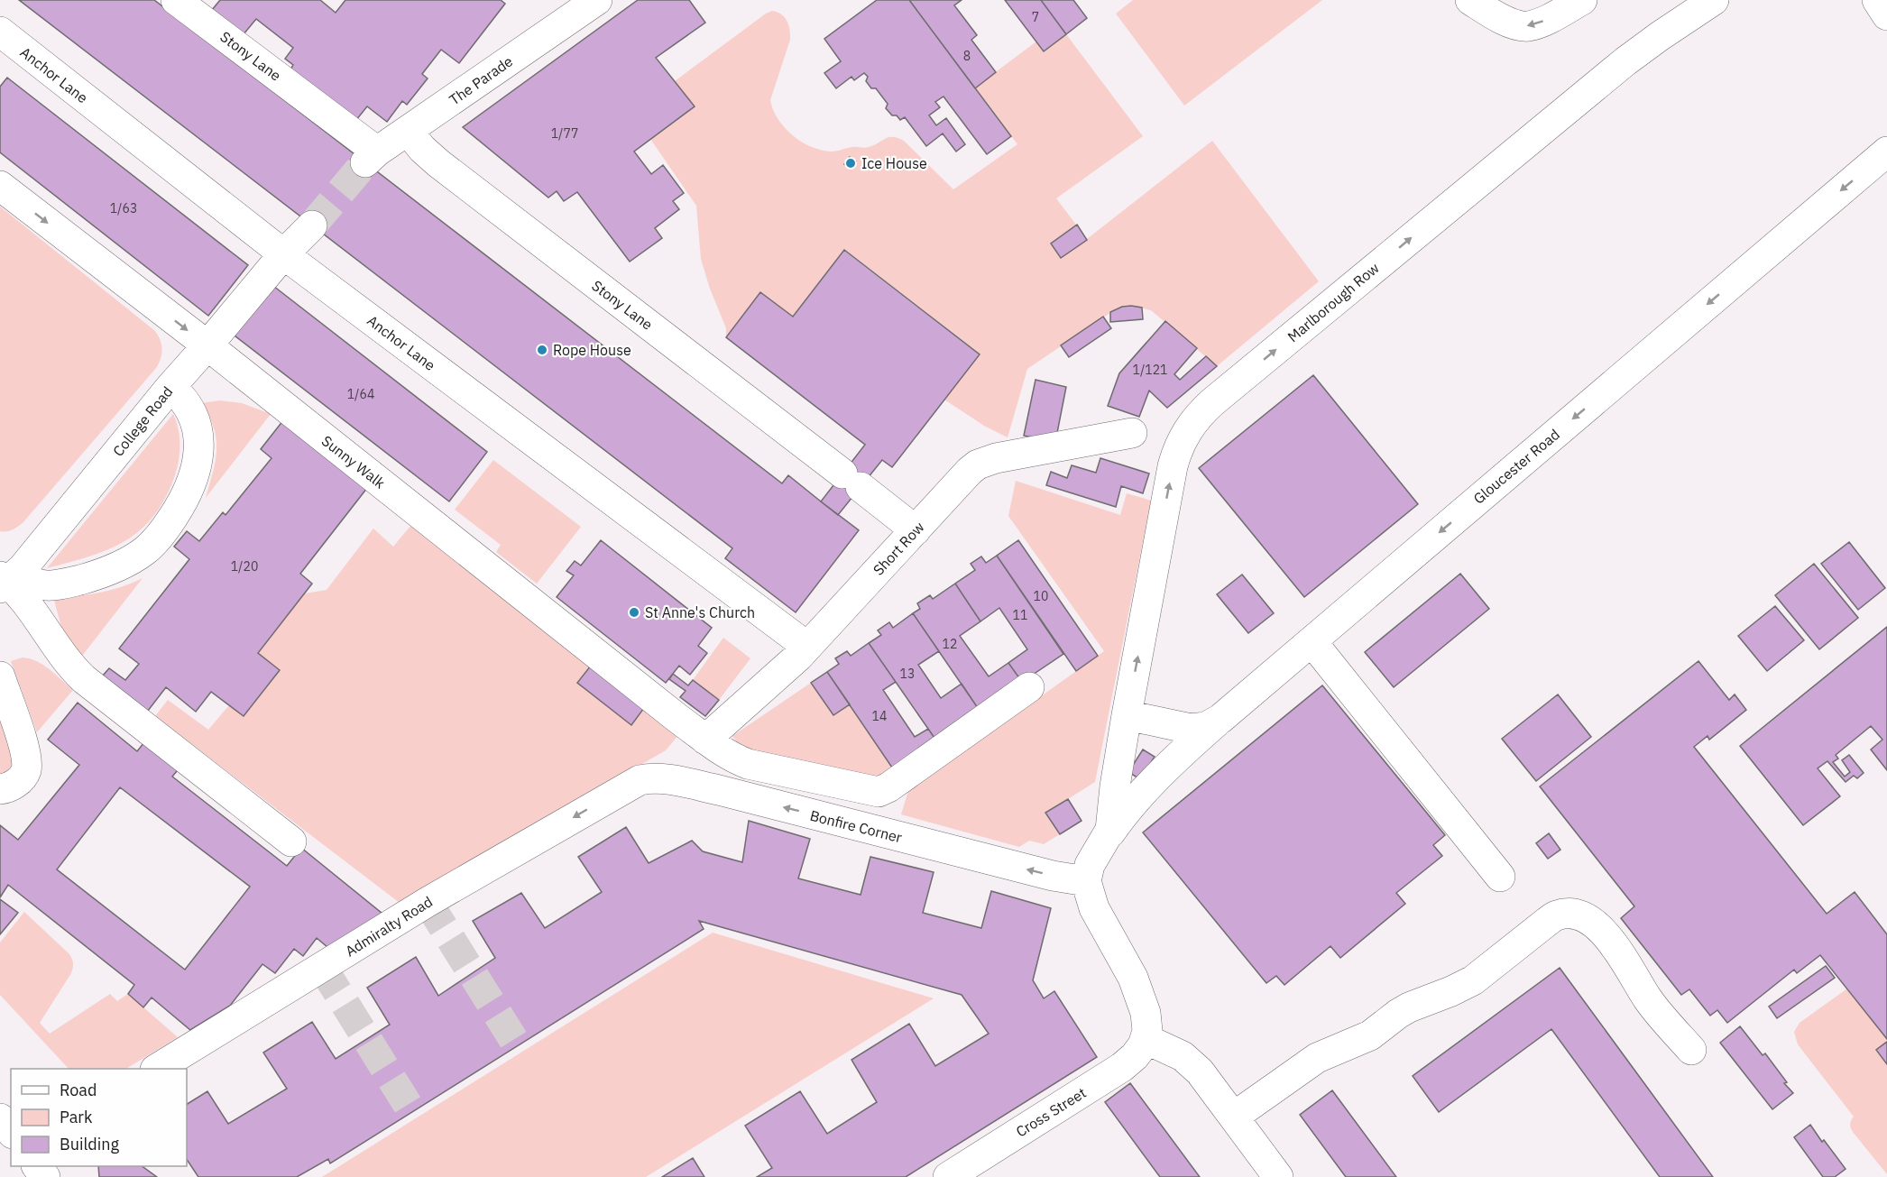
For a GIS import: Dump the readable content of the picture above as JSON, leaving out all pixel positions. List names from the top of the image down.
{
  "streets": {
    "street": [
      "Stony Lane",
      "Anchor Lane",
      "The Parade",
      "Marlborough Row",
      "College Road",
      "Sunny Walk",
      "Gloucester Road",
      "Short Row",
      "Bonfire Corner",
      "Admiralty Road",
      "Cross Street"
    ]
  },
  "crossings": [
    ["Stony Lane", "The Parade"],
    ["Stony Lane", "Short Row"],
    ["Anchor Lane", "College Road"],
    ["Anchor Lane", "Short Row"],
    ["Marlborough Row", "Gloucester Road"],
    ["College Road", "Sunny Walk"],
    ["Sunny Walk", "Short Row"],
    ["Bonfire Corner", "Admiralty Road"]
  ],
  "one_way": [
    "Marlborough Row",
    "Gloucester Road",
    "Bonfire Corner",
    "Admiralty Road"
  ],
  "places": ["Ice House", "Rope House", "St Anne's Church"],
  "house_numbers": [
    "7",
    "8",
    "1/77",
    "1/63",
    "1/121",
    "1/64",
    "1/20",
    "10",
    "11",
    "12",
    "13",
    "14"
  ],
  "legend": ["Road", "Park", "Building"]
}
